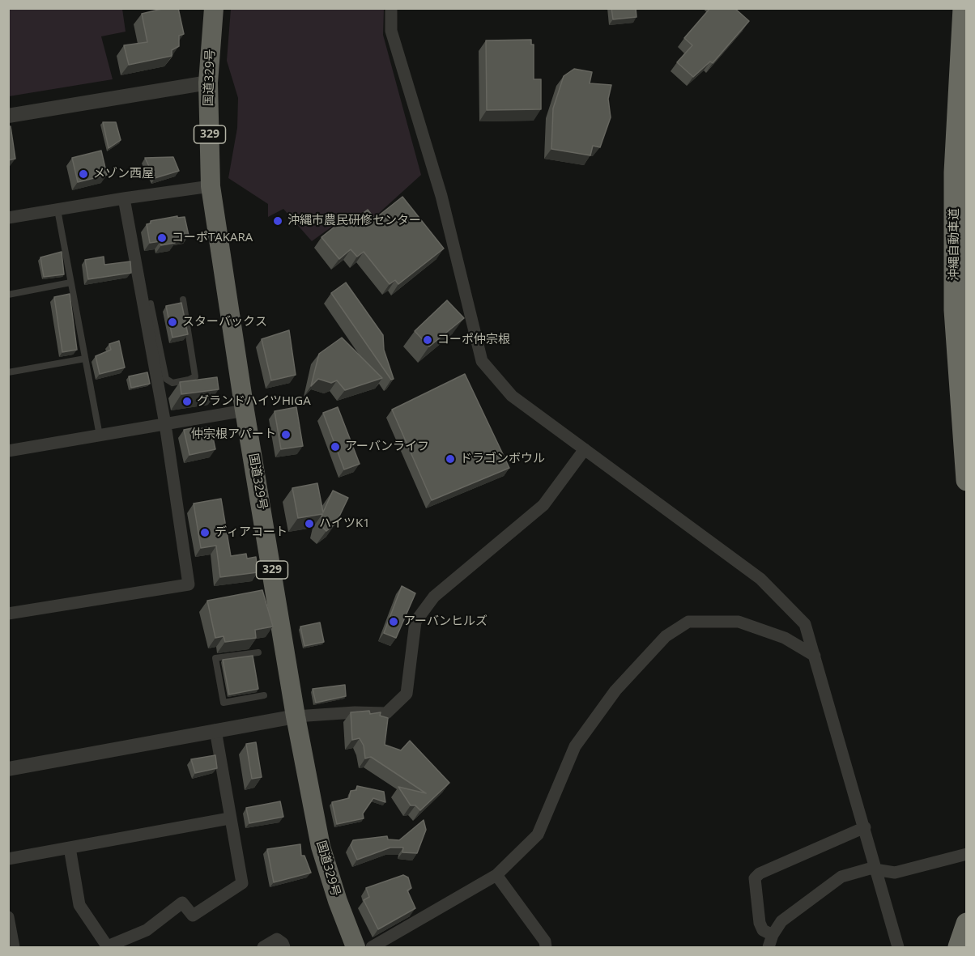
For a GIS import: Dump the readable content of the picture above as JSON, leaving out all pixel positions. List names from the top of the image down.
{
  "streets": {
    "highway": ["国道329号", "329", "沖縄自動車道"]
  },
  "places": [
    "メゾン西屋",
    "沖縄市農民研修センター",
    "コーポTAKARA",
    "スターバックス",
    "コーポ仲宗根",
    "グランドハイツHIGA",
    "仲宗根アパート",
    "アーバンライフ",
    "ドラゴンボウル",
    "ハイツK1",
    "ディアコート",
    "アーバンヒルズ"
  ]
}
